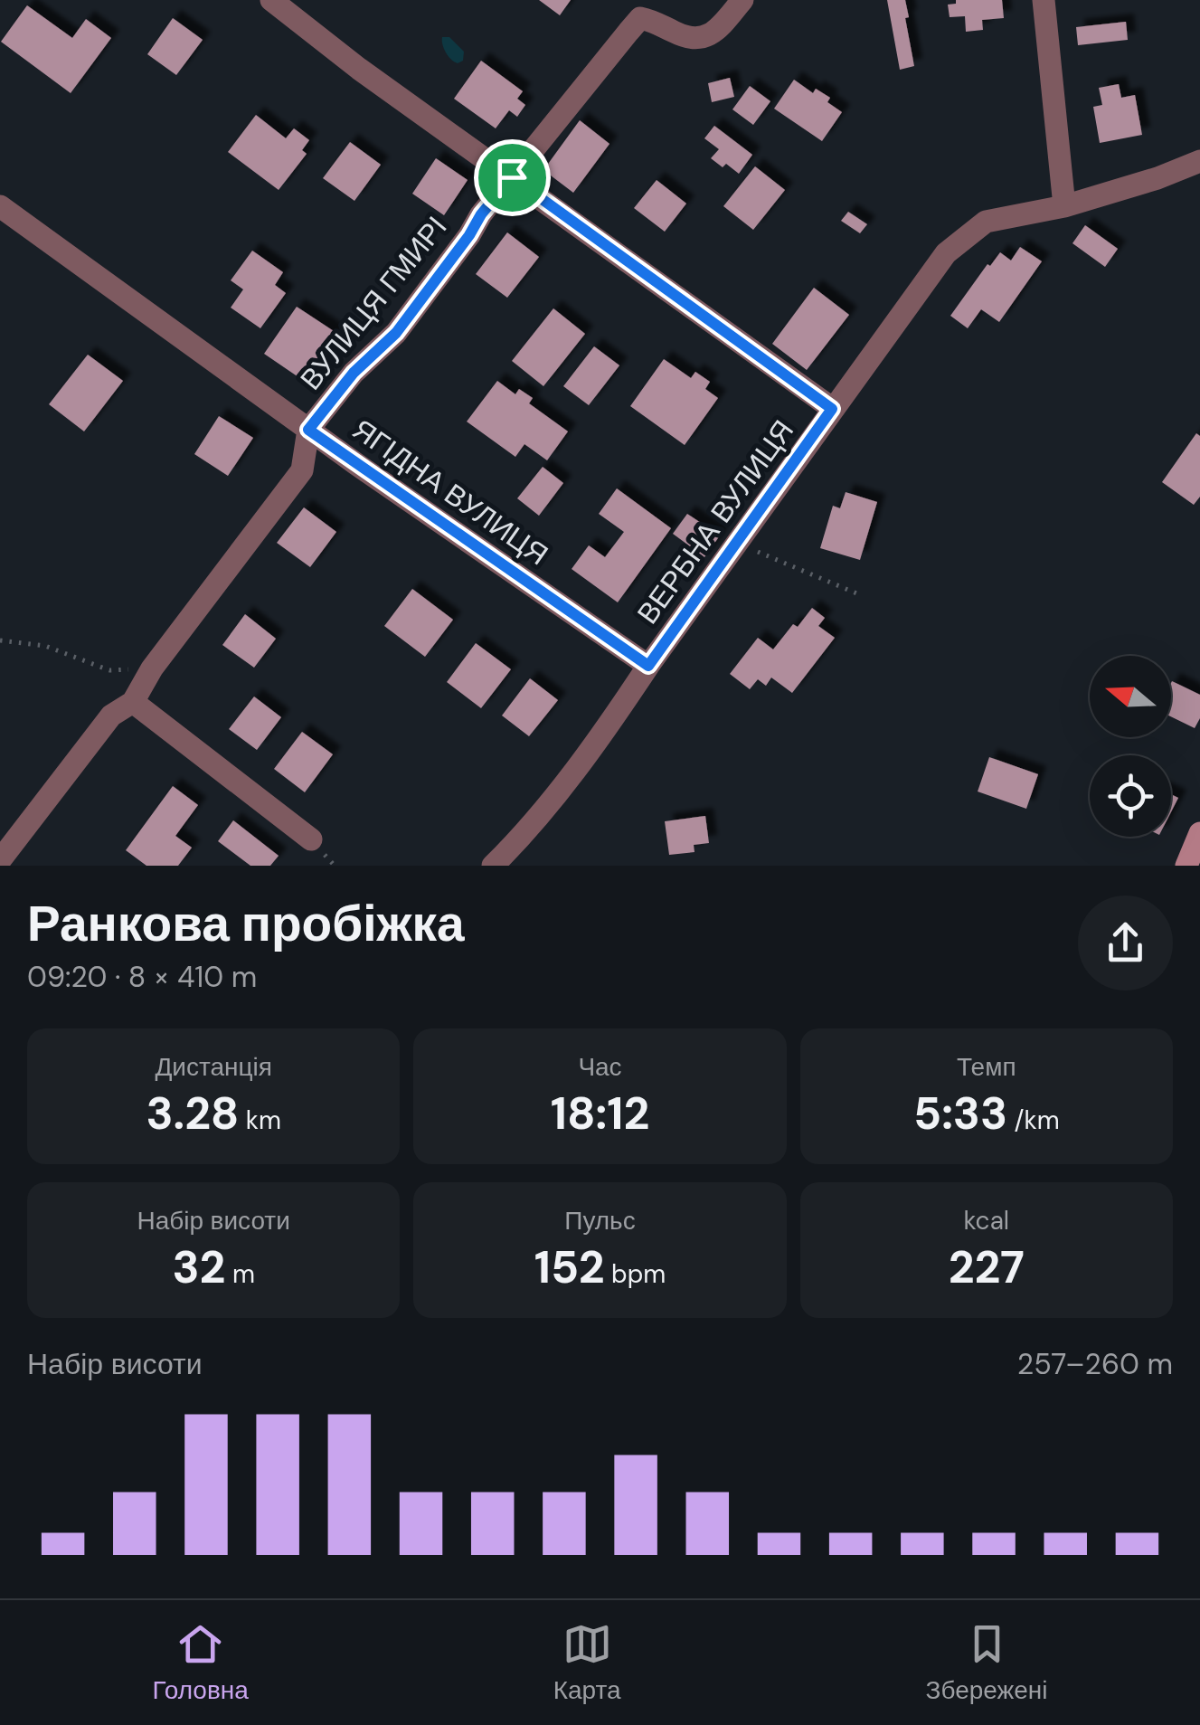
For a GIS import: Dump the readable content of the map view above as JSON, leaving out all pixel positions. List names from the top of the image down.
{
  "streets": {
    "street": ["ВУЛИЦЯ ГМИРІ", "ЯГІДНА ВУЛИЦЯ", "ВЕРБНА ВУЛИЦЯ"]
  },
  "crossings": [
    ["ВУЛИЦЯ ГМИРІ", "ЯГІДНА ВУЛИЦЯ"],
    ["ЯГІДНА ВУЛИЦЯ", "ВЕРБНА ВУЛИЦЯ"]
  ],
  "north": "left",
  "page": {
    "heading": ["Ранкова пробіжка", "09:20 · 8 × 410 m"],
    "stats": [
      ["Дистанція", "3.28 km"],
      ["Час", "18:12"],
      ["Темп", "5:33 /km"],
      ["Набір висоти", "32 m"],
      ["Пульс", "152 bpm"],
      ["kcal", "227"]
    ],
    "chart": ["Набір висоти", "257–260 m"],
    "tabs": ["Головна", "Карта", "Збережені"]
  }
}
